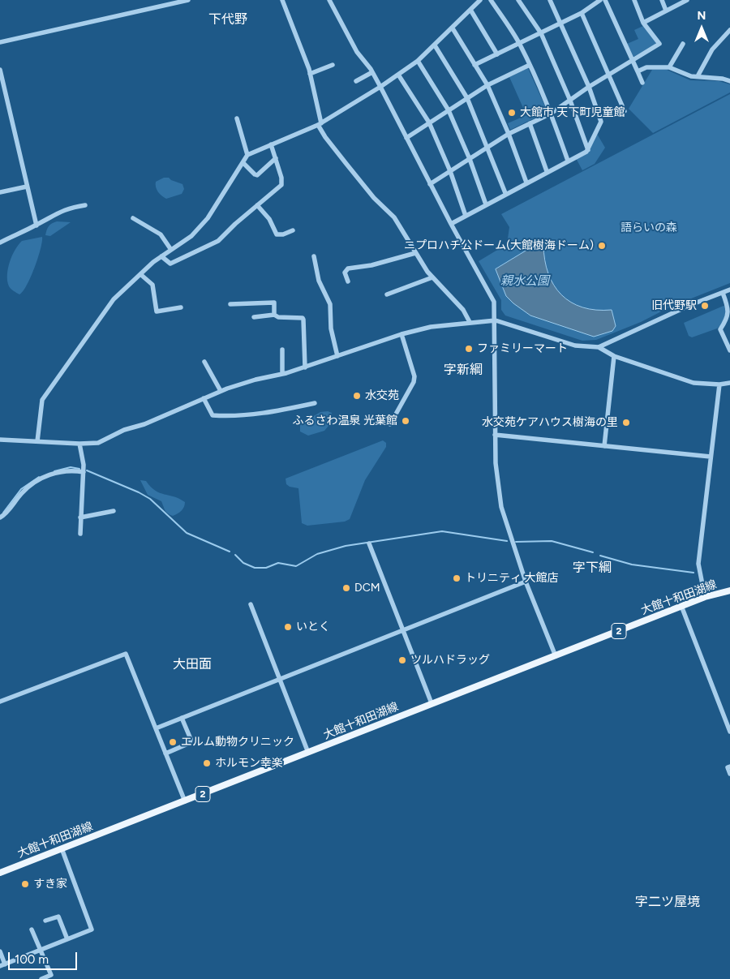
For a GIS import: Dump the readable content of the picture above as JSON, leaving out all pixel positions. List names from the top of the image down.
{
  "streets": {
    "main road": ["大館十和田湖線", "2"]
  },
  "districts": [
    "下代野",
    "字新綱",
    "字下綱",
    "大田面",
    "字二ツ屋境"
  ],
  "water": ["親水公園"],
  "parks": ["語らいの森"],
  "places": [
    "大館市 天下町児童館",
    "ニプロハチ公ドーム(大館樹海ドーム)",
    "旧代野駅",
    "ファミリーマート",
    "水交苑",
    "ふるさわ温泉 光葉館",
    "水交苑ケアハウス樹海の里",
    "トリニティ 大館店",
    "DCM",
    "いとく",
    "ツルハドラッグ",
    "エルム動物クリニック",
    "ホルモン幸楽",
    "すき家"
  ],
  "scale_bar": "100 m",
  "north": "top"
}
